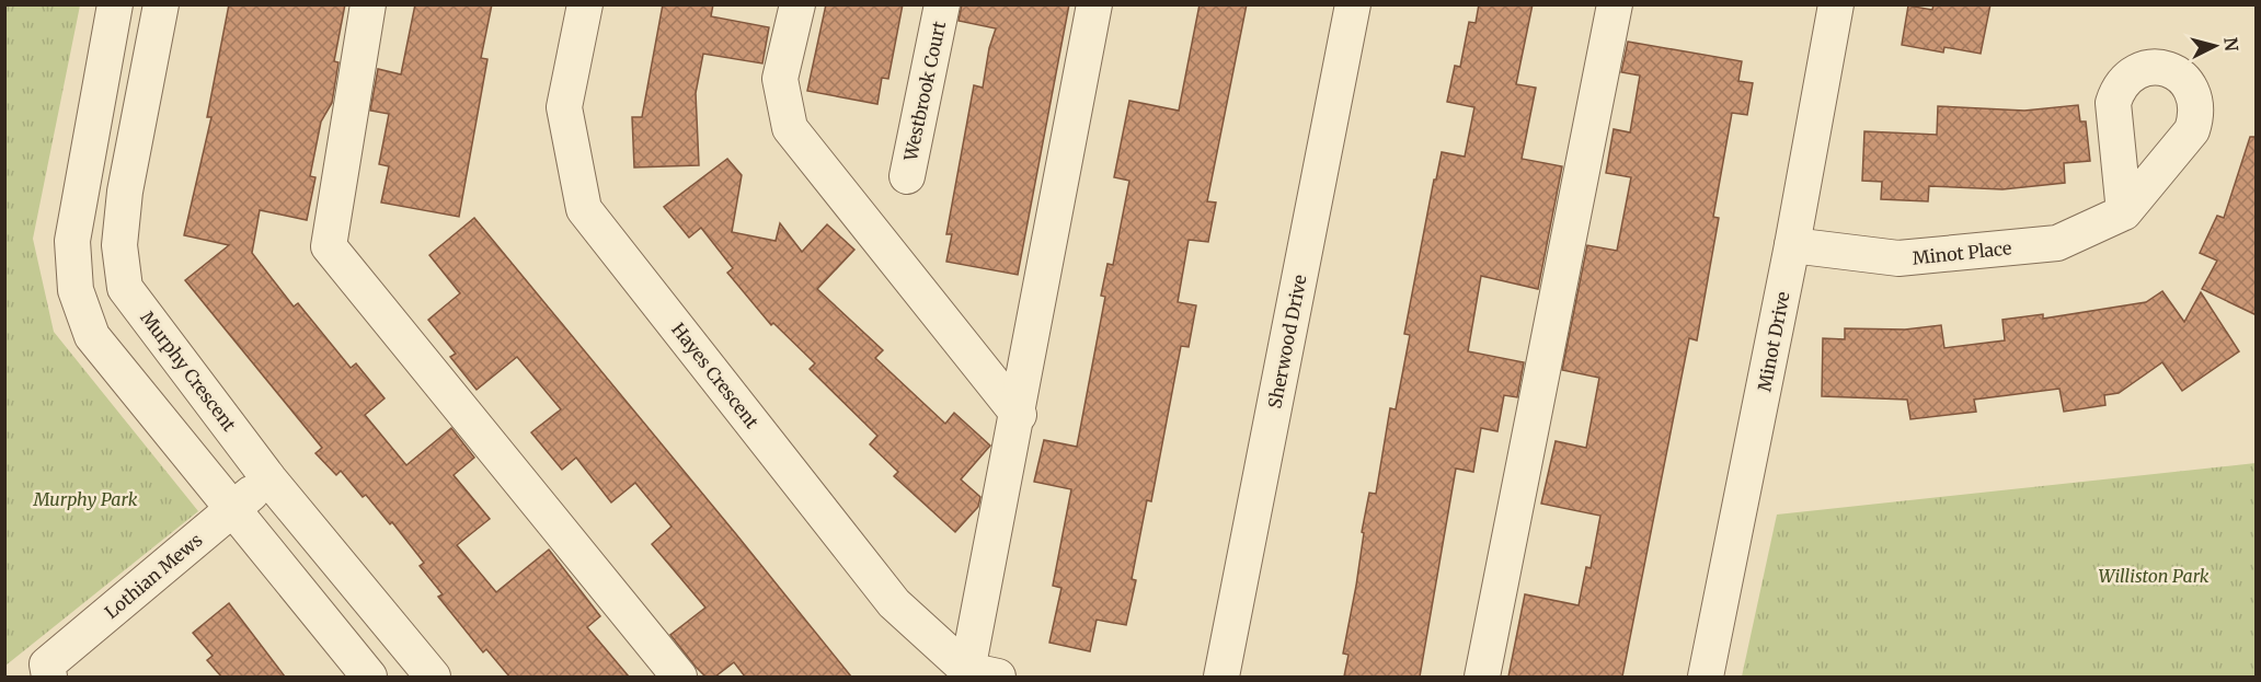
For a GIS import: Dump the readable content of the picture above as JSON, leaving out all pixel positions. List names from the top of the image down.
{
  "streets": {
    "street": [
      "Westbrook Court",
      "Minot Place",
      "Sherwood Drive",
      "Minot Drive",
      "Murphy Crescent",
      "Hayes Crescent",
      "Lothian Mews"
    ]
  },
  "crossings": [
    ["Minot Place", "Minot Drive"],
    ["Murphy Crescent", "Lothian Mews"]
  ],
  "parks": ["Murphy Park", "Williston Park"],
  "north": "right"
}
